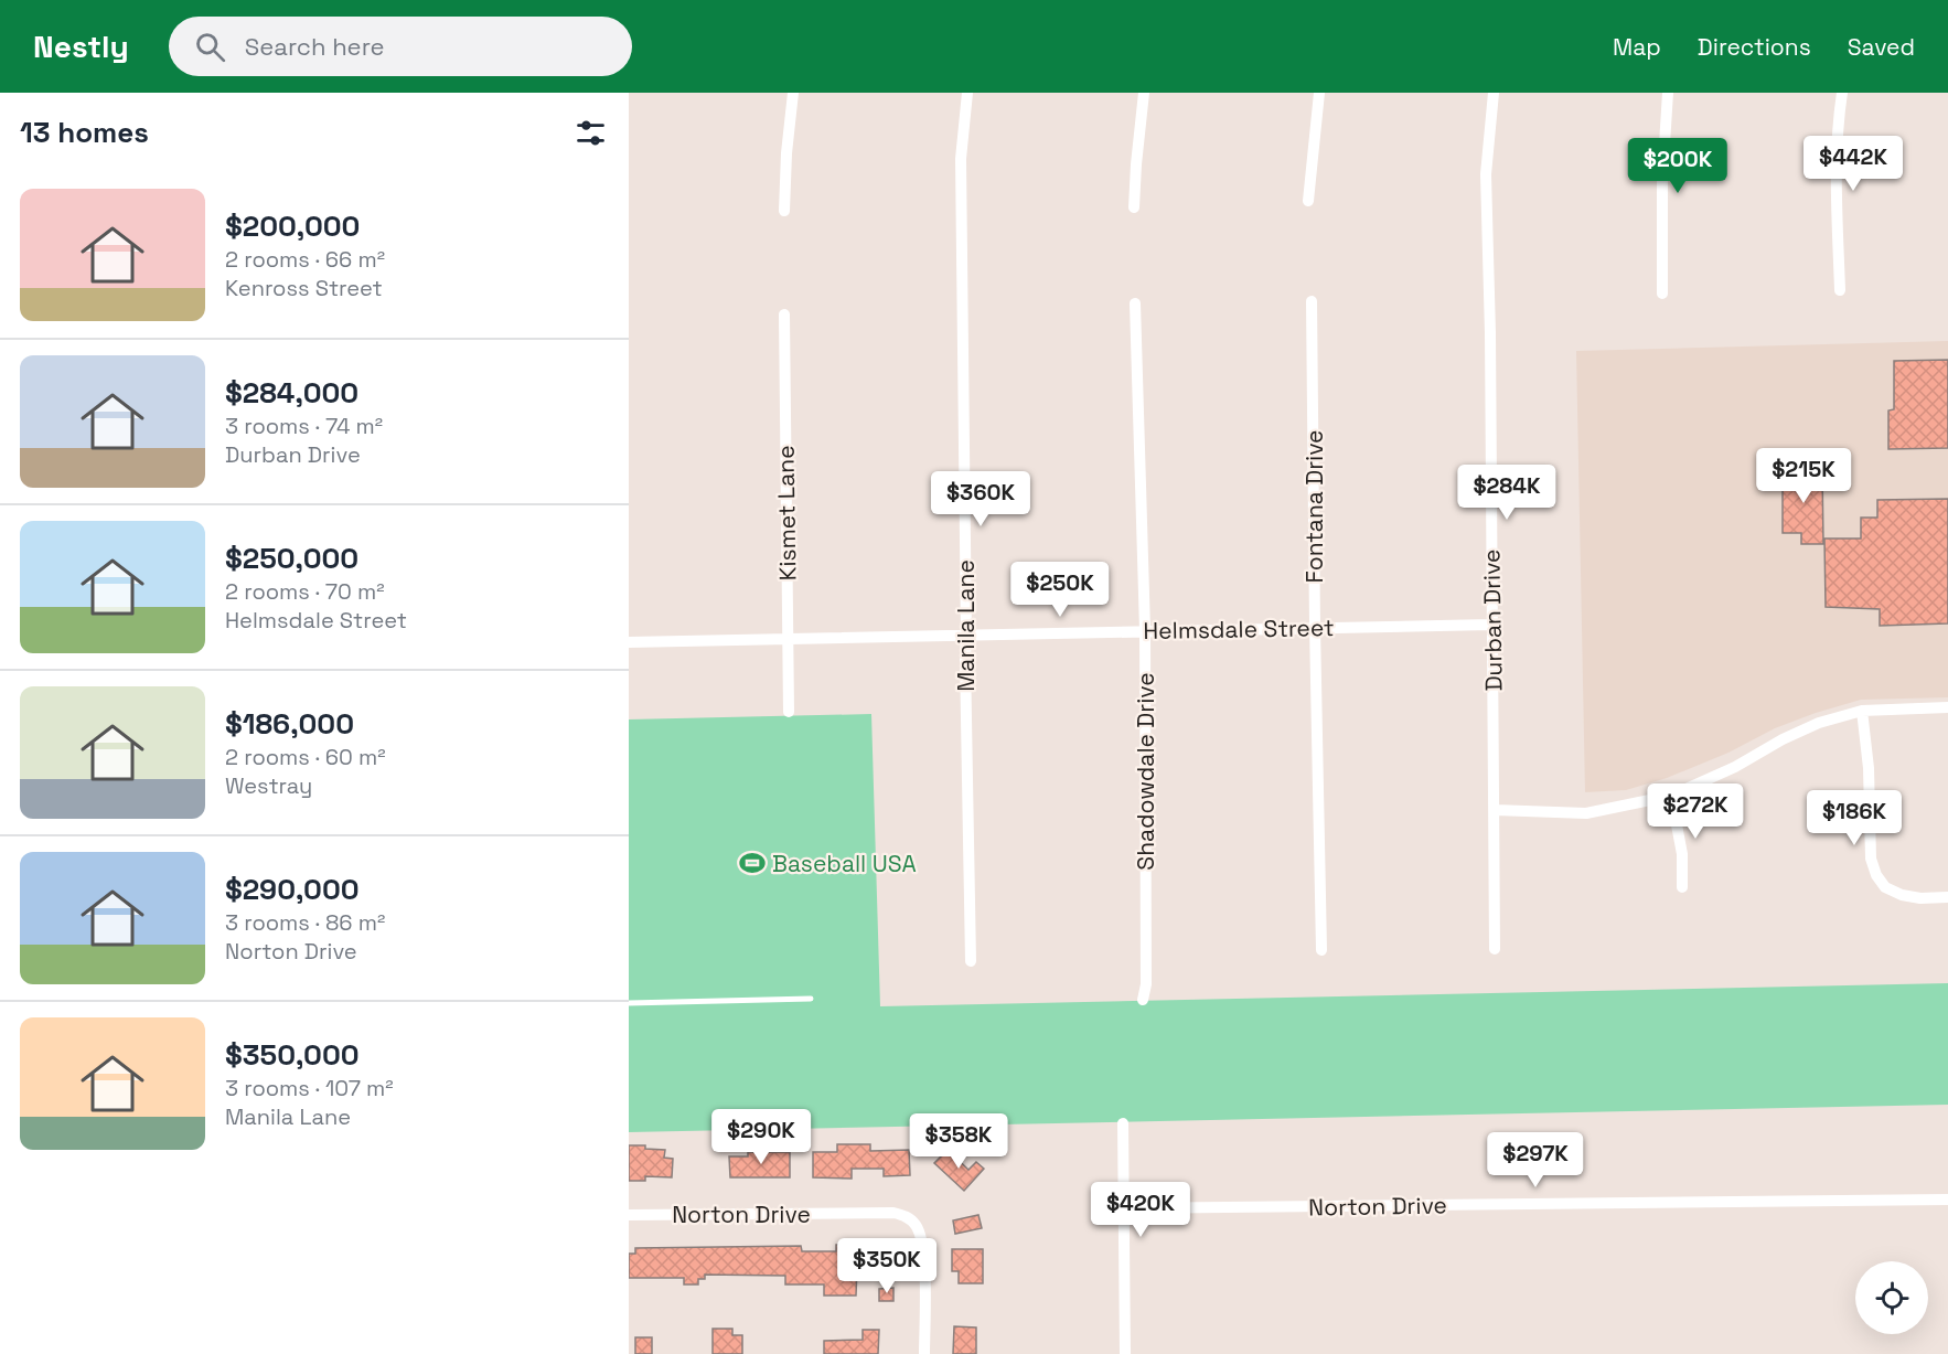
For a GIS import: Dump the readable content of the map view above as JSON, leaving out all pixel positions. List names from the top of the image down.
{
  "streets": {
    "street": [
      "Fontana Drive",
      "Kismet Lane",
      "Durban Drive",
      "Manila Lane",
      "Helmsdale Street",
      "Shadowdale Drive",
      "Norton Drive"
    ]
  },
  "crossings": [
    ["Fontana Drive", "Helmsdale Street"],
    ["Kismet Lane", "Helmsdale Street"],
    ["Durban Drive", "Helmsdale Street"],
    ["Manila Lane", "Helmsdale Street"],
    ["Helmsdale Street", "Shadowdale Drive"]
  ],
  "places": {
    "sports": ["Baseball USA"]
  },
  "page": {
    "header": "Nestly",
    "search": "Search here",
    "nav": ["Map", "Directions", "Saved"],
    "heading": "13 homes",
    "price": [
      "$442K",
      "$200K",
      "$215K",
      "$284K",
      "$360K",
      "$250K",
      "$272K",
      "$186K",
      "$290K",
      "$358K",
      "$297K",
      "$420K",
      "$350K"
    ],
    "list": [
      {
        "name": "$200,000",
        "note": "2 rooms · 66 m² · Kenross Street"
      },
      {
        "name": "$284,000",
        "note": "3 rooms · 74 m² · Durban Drive"
      },
      {
        "name": "$250,000",
        "note": "2 rooms · 70 m² · Helmsdale Street"
      },
      {
        "name": "$186,000",
        "note": "2 rooms · 60 m² · Westray"
      },
      {
        "name": "$290,000",
        "note": "3 rooms · 86 m² · Norton Drive"
      },
      {
        "name": "$350,000",
        "note": "3 rooms · 107 m² · Manila Lane"
      }
    ]
  }
}
